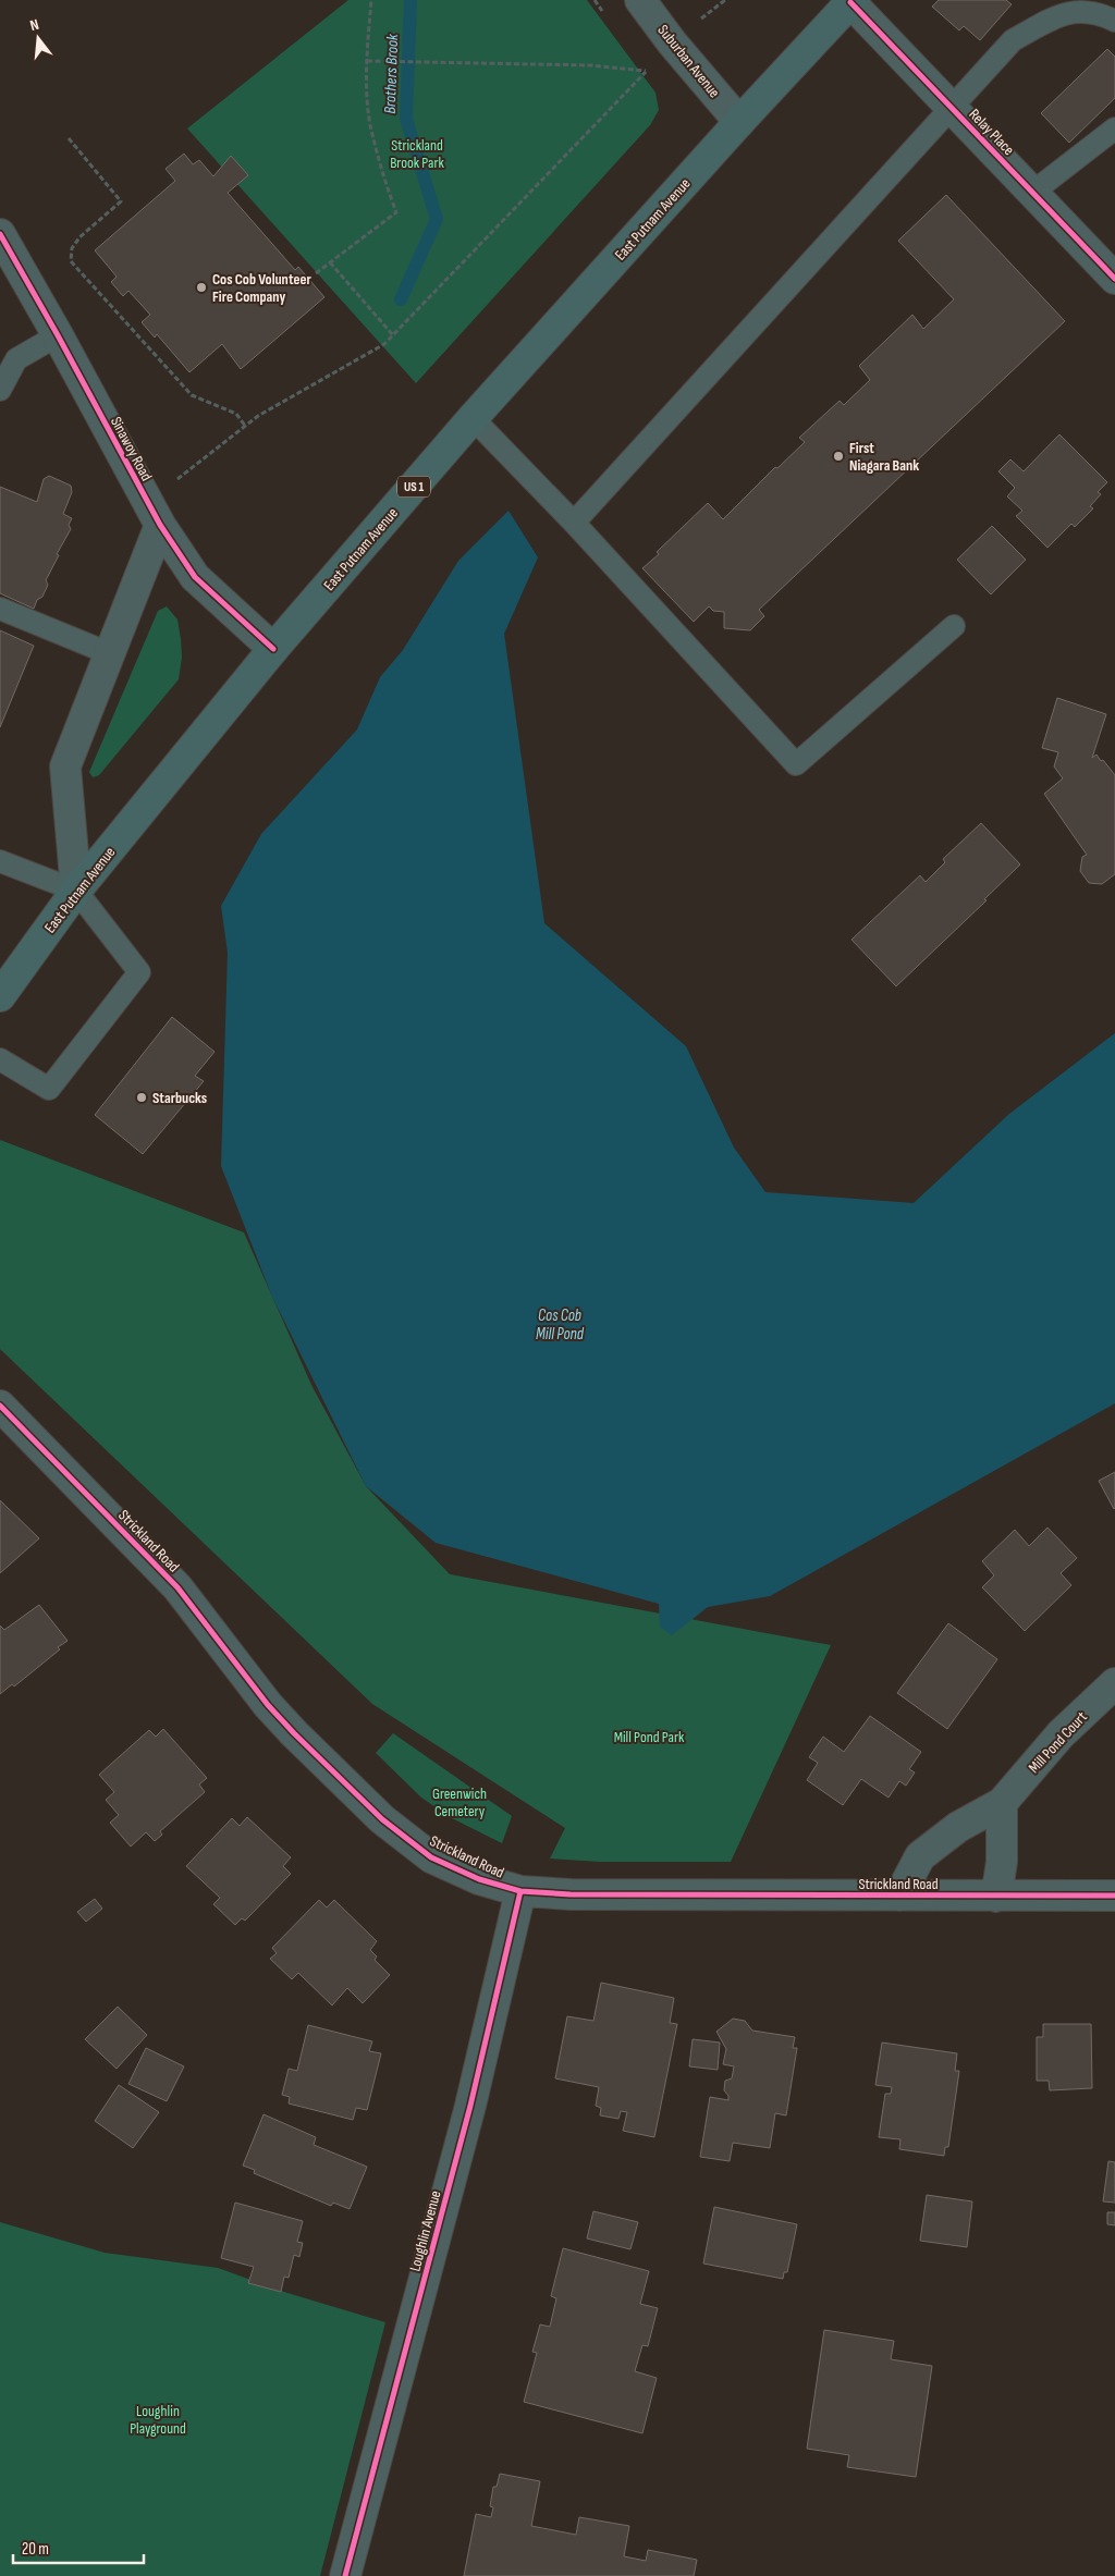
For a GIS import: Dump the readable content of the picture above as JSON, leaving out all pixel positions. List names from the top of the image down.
{
  "streets": {
    "main road": ["East Putnam Avenue", "US 1"],
    "street": [
      "Suburban Avenue",
      "Relay Place",
      "Sinawoy Road",
      "Strickland Road",
      "Mill Pond Court",
      "Loughlin Avenue"
    ]
  },
  "crossings": [
    ["Suburban Avenue", "East Putnam Avenue"],
    ["Relay Place", "East Putnam Avenue"],
    ["East Putnam Avenue", "Sinawoy Road"],
    ["Strickland Road", "Mill Pond Court"],
    ["Strickland Road", "Loughlin Avenue"]
  ],
  "water": ["Brothers Brook", "Cos Cob Mill Pond"],
  "parks": [
    "Strickland Brook Park",
    "Mill Pond Park",
    "Greenwich Cemetery",
    "Loughlin Playground"
  ],
  "places": ["Cos Cob Volunteer Fire Company", "First Niagara Bank", "Starbucks"],
  "scale_bar": "20 m",
  "north": "top"
}
